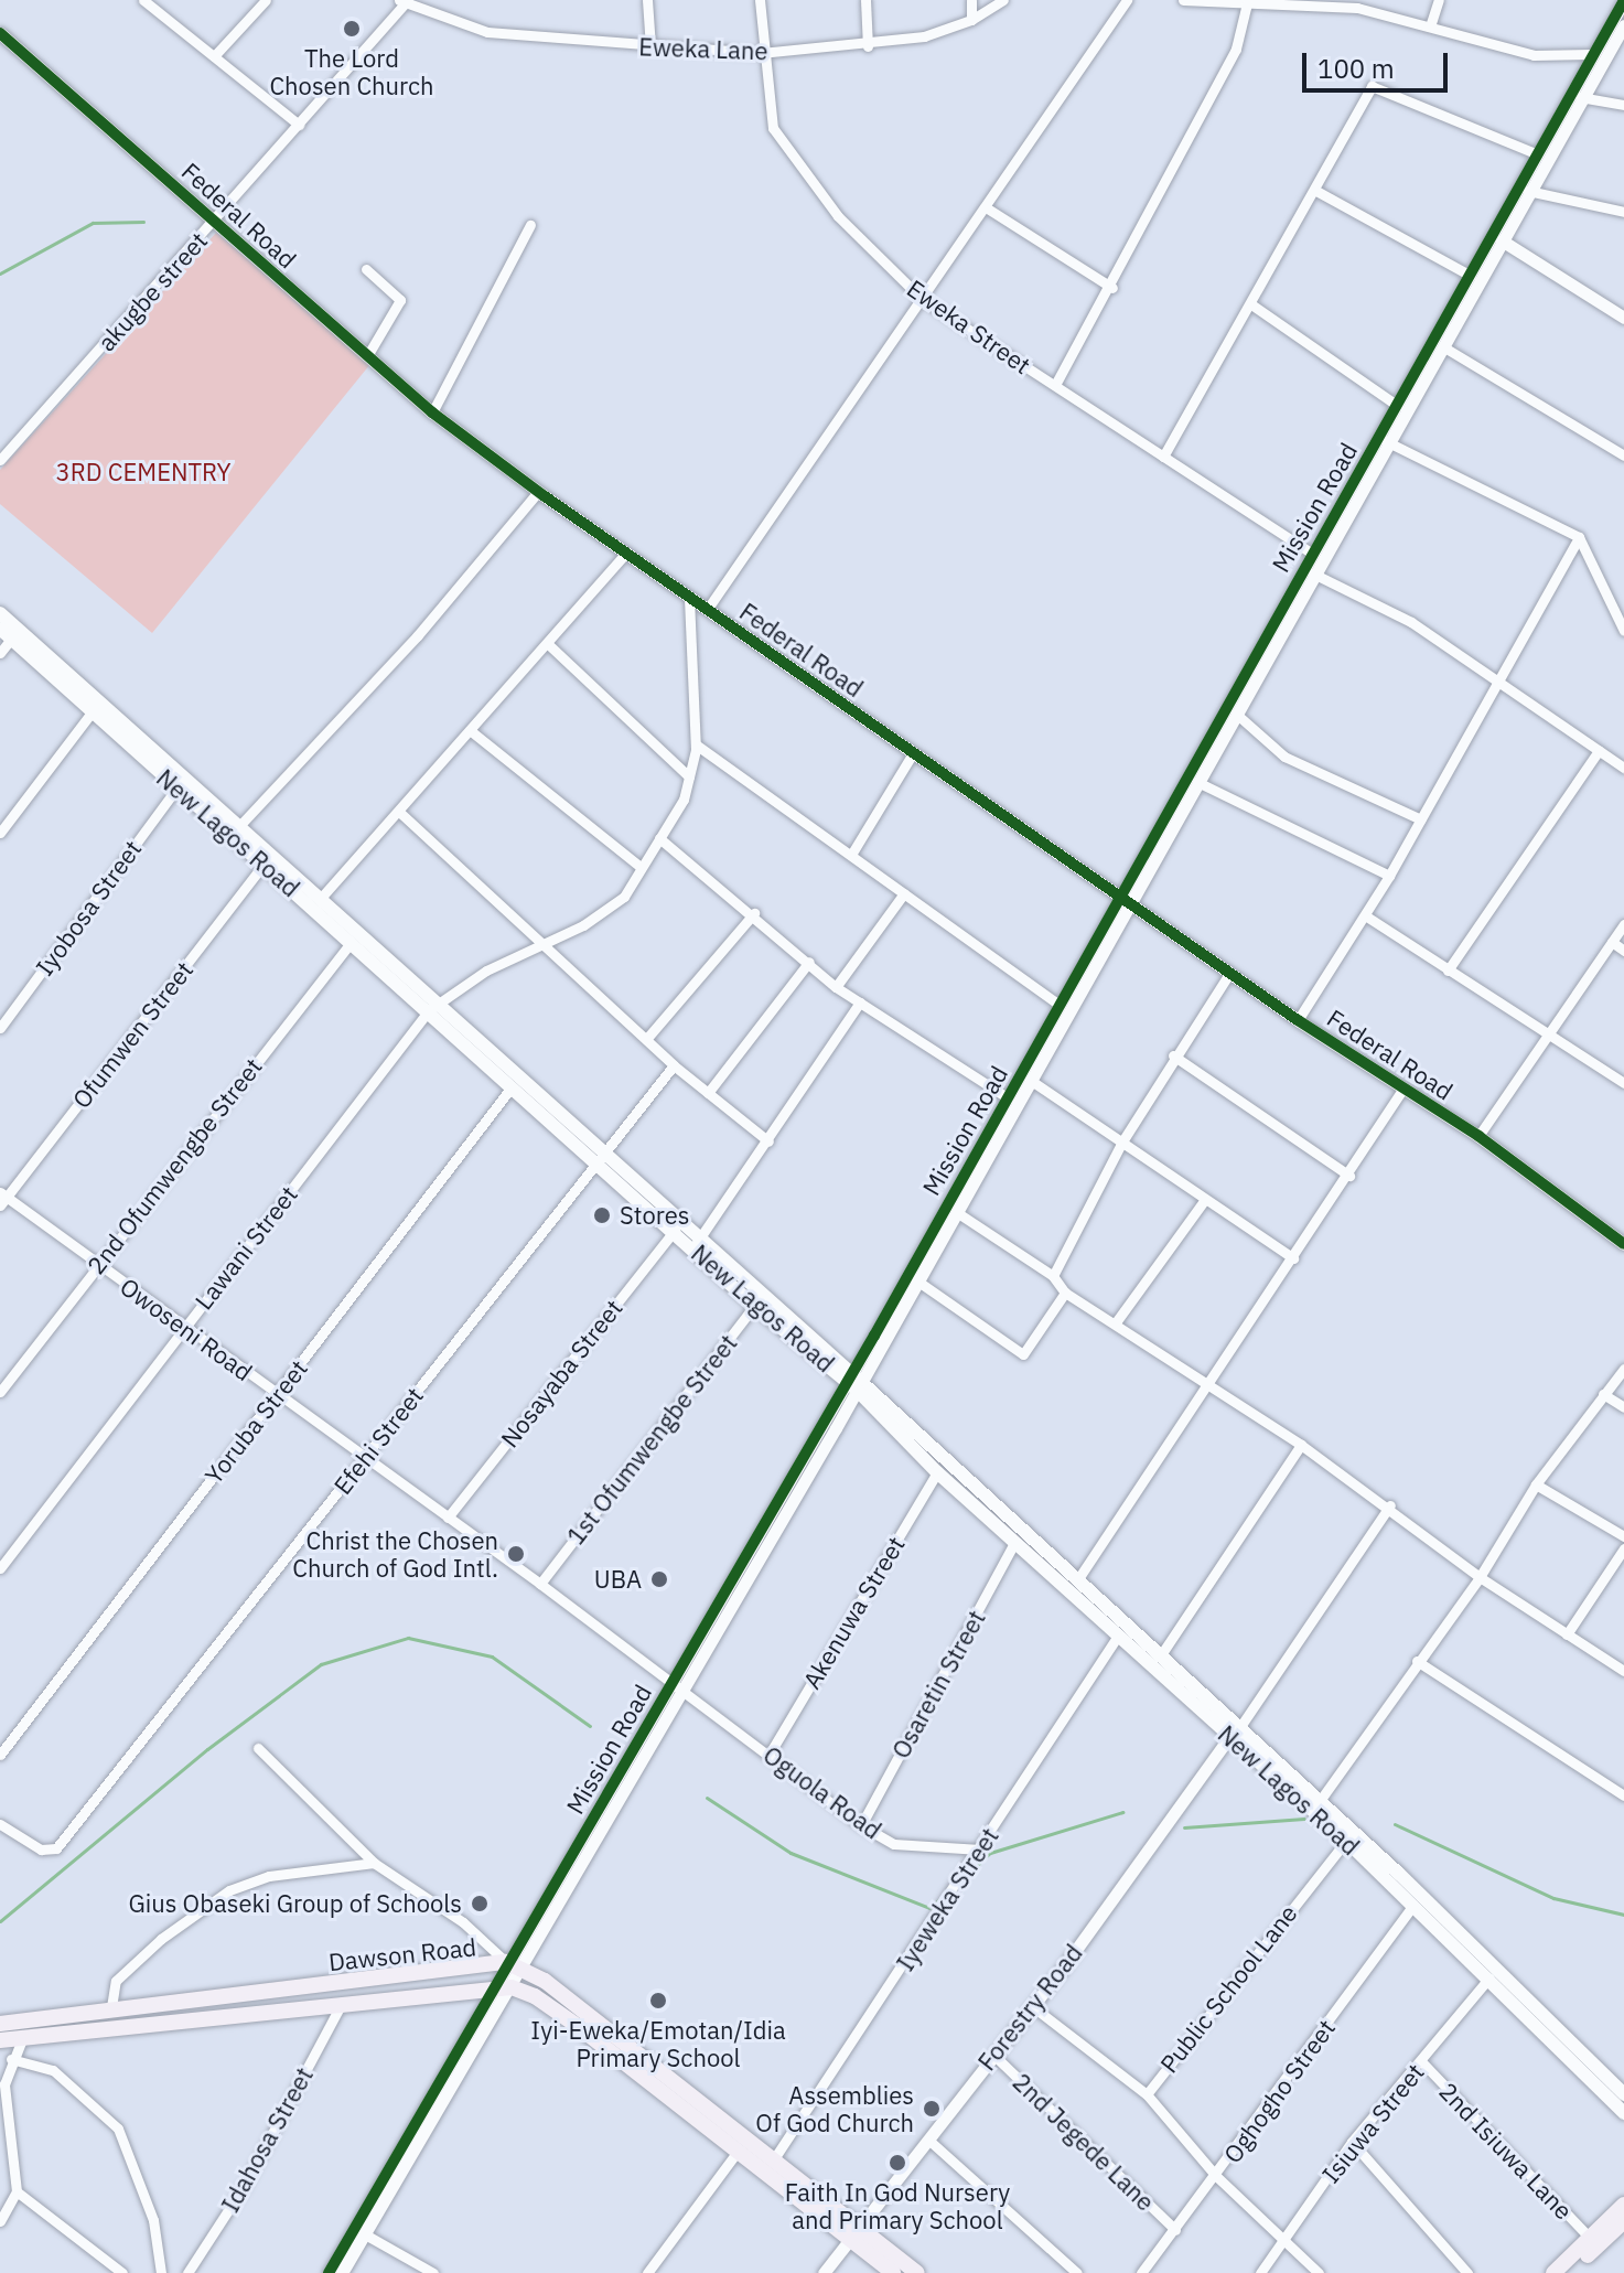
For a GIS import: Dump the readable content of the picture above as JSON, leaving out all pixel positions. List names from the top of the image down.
{
  "streets": {
    "highway": ["Dawson Road"],
    "main road": ["New Lagos Road"],
    "street": [
      "Eweka Lane",
      "Federal Road",
      "akugbe street",
      "Eweka Street",
      "Mission Road",
      "Iyobosa Street",
      "Ofumwen Street",
      "2nd Ofumwengbe Street",
      "Lawani Street",
      "Owoseni Road",
      "Nosayaba Street",
      "Yoruba Street",
      "1st Ofumwengbe Street",
      "Efehi Street",
      "Akenuwa Street",
      "Osaretin Street",
      "Oguola Road",
      "Iyeweka Street",
      "Public School Lane",
      "Forestry Road",
      "Oghogho Street",
      "Isiuwa Street",
      "Idahosa Street",
      "2nd Jegede Lane",
      "2nd Isiuwa Lane"
    ]
  },
  "crossings": [
    ["Eweka Lane", "akugbe street"],
    ["Eweka Lane", "Eweka Street"],
    ["Federal Road", "akugbe street"],
    ["Federal Road", "Mission Road"],
    ["Federal Road", "Lawani Street"],
    ["Eweka Street", "Mission Road"],
    ["Mission Road", "New Lagos Road"],
    ["Mission Road", "Owoseni Road"],
    ["Mission Road", "Oguola Road"],
    ["Mission Road", "Dawson Road"],
    ["New Lagos Road", "Iyobosa Street"],
    ["New Lagos Road", "Ofumwen Street"],
    ["New Lagos Road", "2nd Ofumwengbe Street"],
    ["New Lagos Road", "Lawani Street"],
    ["New Lagos Road", "Nosayaba Street"],
    ["New Lagos Road", "Yoruba Street"],
    ["New Lagos Road", "1st Ofumwengbe Street"],
    ["New Lagos Road", "Efehi Street"],
    ["New Lagos Road", "Akenuwa Street"],
    ["New Lagos Road", "Osaretin Street"],
    ["New Lagos Road", "Iyeweka Street"],
    ["New Lagos Road", "Public School Lane"],
    ["New Lagos Road", "Forestry Road"],
    ["New Lagos Road", "Oghogho Street"],
    ["New Lagos Road", "Isiuwa Street"],
    ["Ofumwen Street", "Owoseni Road"],
    ["2nd Ofumwengbe Street", "Owoseni Road"],
    ["Lawani Street", "Owoseni Road"],
    ["Owoseni Road", "Nosayaba Street"],
    ["Owoseni Road", "Yoruba Street"],
    ["Owoseni Road", "1st Ofumwengbe Street"],
    ["Owoseni Road", "Efehi Street"],
    ["Owoseni Road", "Oguola Road"],
    ["Akenuwa Street", "Oguola Road"],
    ["Osaretin Street", "Oguola Road"],
    ["Oguola Road", "Iyeweka Street"],
    ["Dawson Road", "Idahosa Street"],
    ["Public School Lane", "Oghogho Street"],
    ["Public School Lane", "Isiuwa Street"],
    ["Forestry Road", "2nd Jegede Lane"],
    ["Oghogho Street", "2nd Jegede Lane"],
    ["Isiuwa Street", "2nd Isiuwa Lane"]
  ],
  "parks": ["3RD CEMENTRY"],
  "places": [
    "The Lord Chosen Church",
    "Stores",
    "Christ the Chosen Church of God Intl.",
    "UBA",
    "Gius Obaseki Group of Schools",
    "Iyi-Eweka/Emotan/Idia Primary School",
    "Assemblies Of God Church",
    "Faith In God Nursery and Primary School"
  ],
  "scale_bar": "100 m"
}
